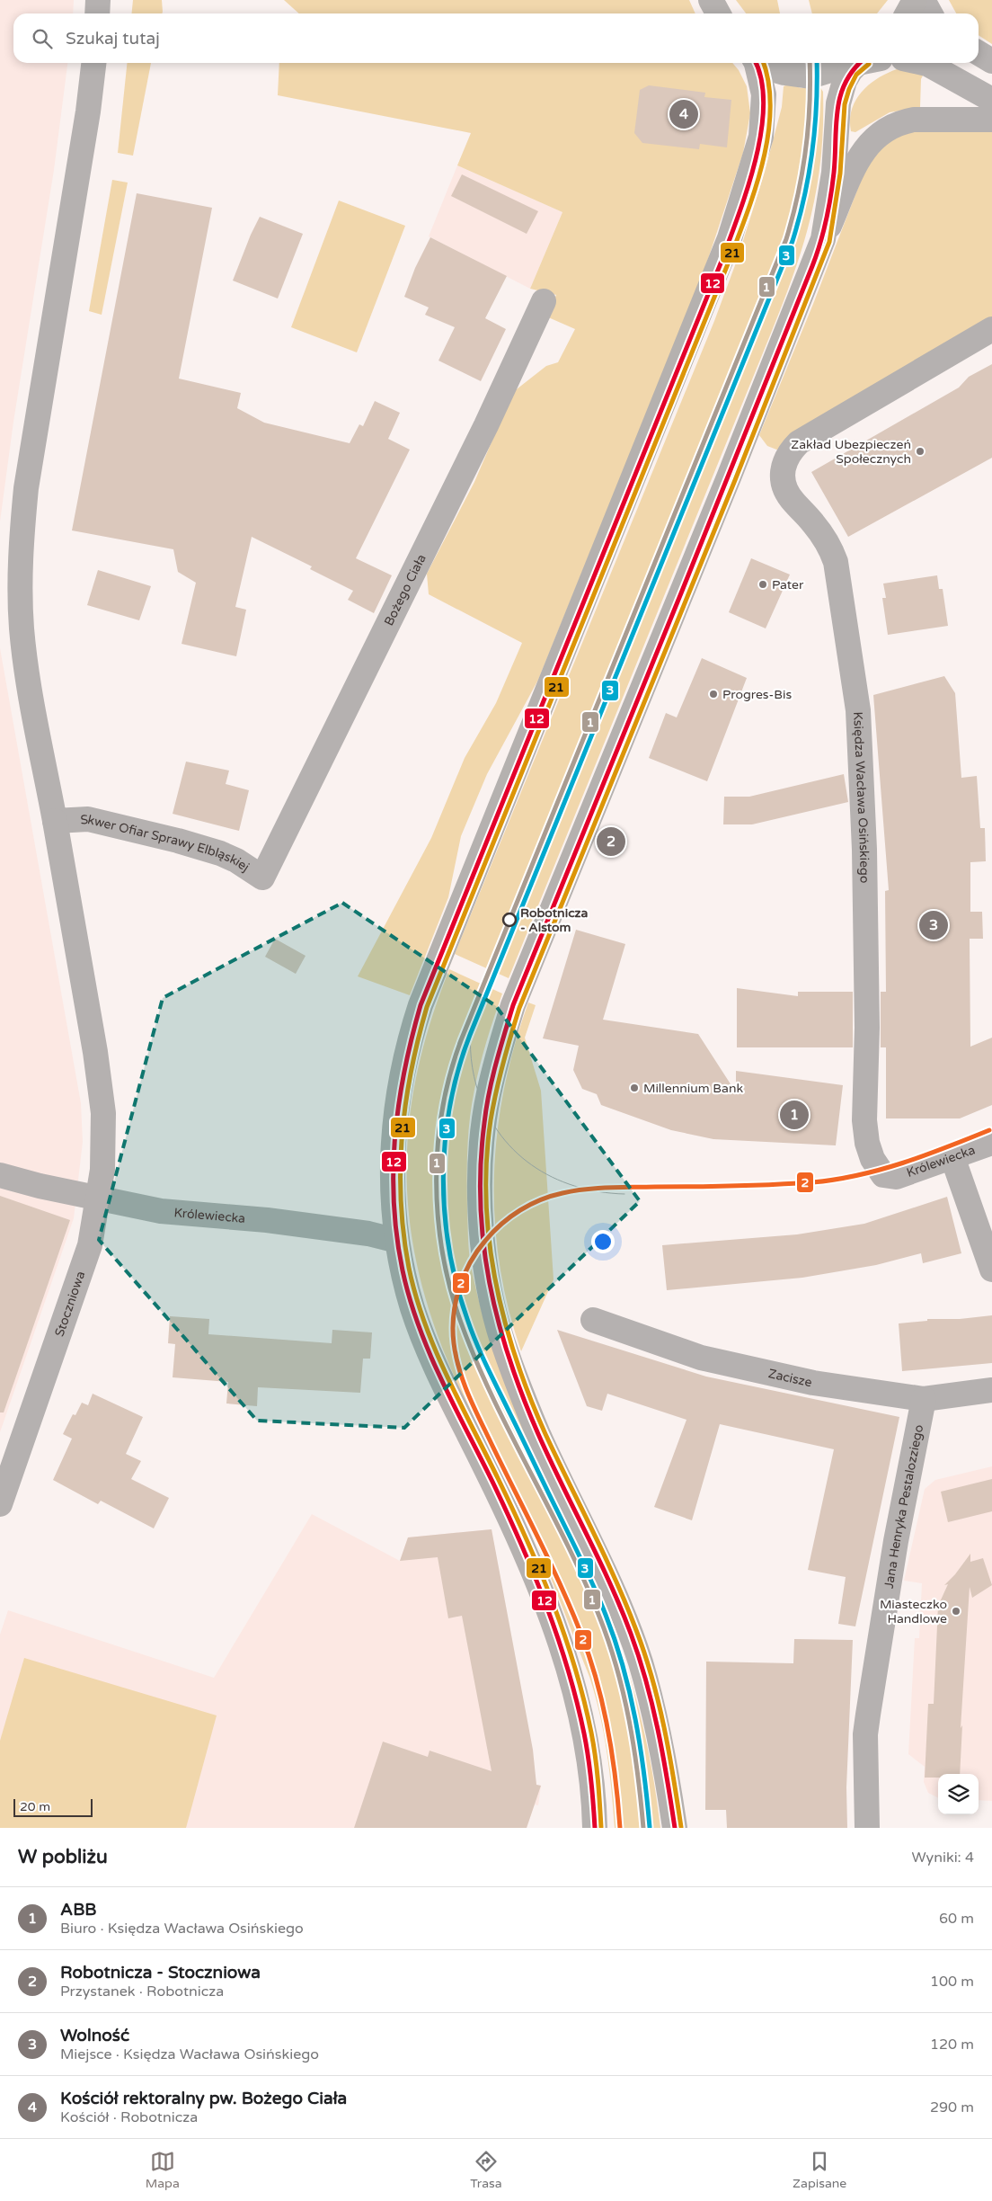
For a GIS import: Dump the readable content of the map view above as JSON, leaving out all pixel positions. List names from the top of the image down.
{
  "streets": {
    "street": [
      "Bożego Ciała",
      "Księdza Wacława Osińskiego",
      "Skwer Ofiar Sprawy Elbląskiej",
      "Królewiecka",
      "Stoczniowa",
      "Zacisze",
      "Jana Henryka Pestalozziego"
    ]
  },
  "crossings": [
    ["Bożego Ciała", "Skwer Ofiar Sprawy Elbląskiej"],
    ["Księdza Wacława Osińskiego", "Królewiecka"],
    ["Królewiecka", "Stoczniowa"],
    ["Zacisze", "Jana Henryka Pestalozziego"]
  ],
  "places": [
    "Zakład Ubezpieczeń Społecznych",
    "Pater",
    "Progres-Bis",
    "Robotnicza - Alstom",
    "Millennium Bank",
    "Miasteczko Handlowe"
  ],
  "lines": [
    "transit line 1",
    "transit line 3",
    "transit line 12",
    "transit line 21",
    "transit line 2"
  ],
  "scale_bar": "20 m",
  "page": {
    "search": "Szukaj tutaj",
    "pins": [
      "4",
      "2",
      "3",
      "1"
    ],
    "scale": "20 m",
    "heading": ["W pobliżu", "Wyniki: 4"],
    "list": [
      {
        "mark": "1",
        "name": "ABB",
        "note": "Biuro · Księdza Wacława Osińskiego",
        "value": "60 m"
      },
      {
        "mark": "2",
        "name": "Robotnicza - Stoczniowa",
        "note": "Przystanek · Robotnicza",
        "value": "100 m"
      },
      {
        "mark": "3",
        "name": "Wolność",
        "note": "Miejsce · Księdza Wacława Osińskiego",
        "value": "120 m"
      },
      {
        "mark": "4",
        "name": "Kościół rektoralny pw. Bożego Ciała",
        "note": "Kościół · Robotnicza",
        "value": "290 m"
      }
    ],
    "nav": ["Mapa", "Trasa", "Zapisane"]
  }
}
